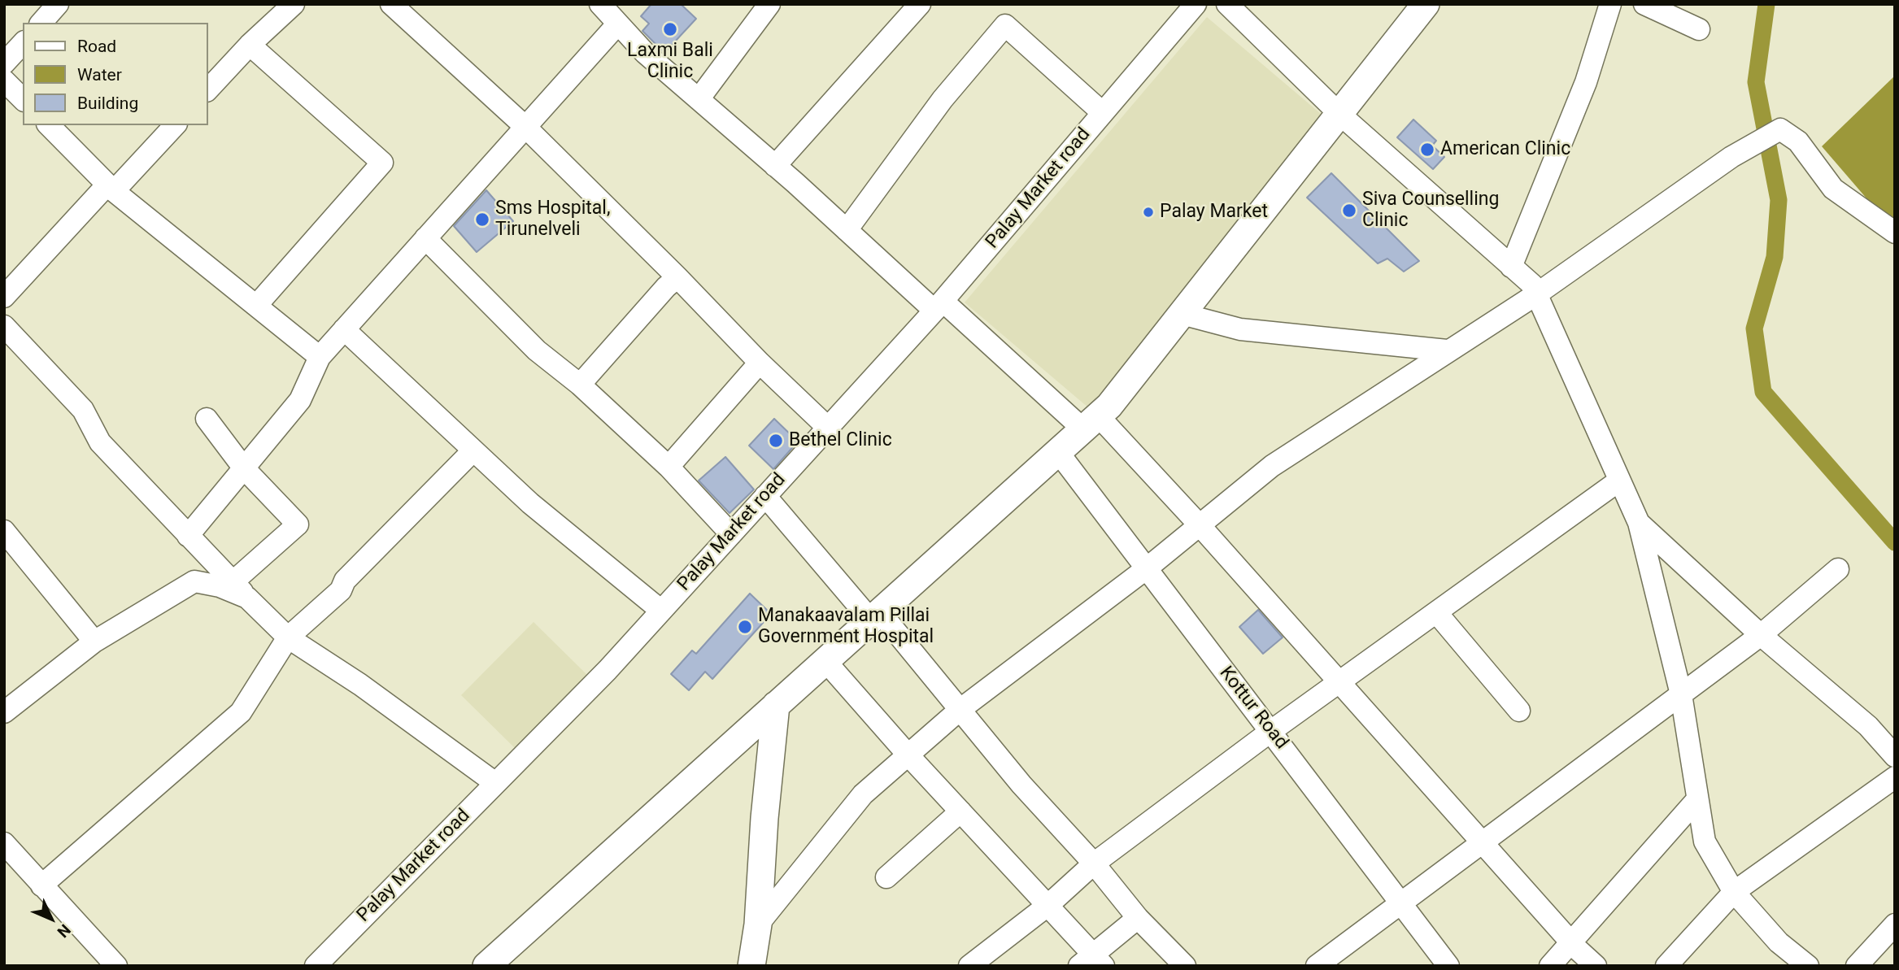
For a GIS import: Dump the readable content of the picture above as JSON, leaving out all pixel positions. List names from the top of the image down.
{
  "streets": {
    "street": ["Palay Market road", "Kottur Road"]
  },
  "places": [
    "Laxmi Bali Clinic",
    "American Clinic",
    "Siva Counselling Clinic",
    "Palay Market",
    "Sms Hospital, Tirunelveli",
    "Bethel Clinic",
    "Manakaavalam Pillai Government Hospital"
  ],
  "legend": ["Road", "Water", "Building"],
  "north": "bottom right"
}
